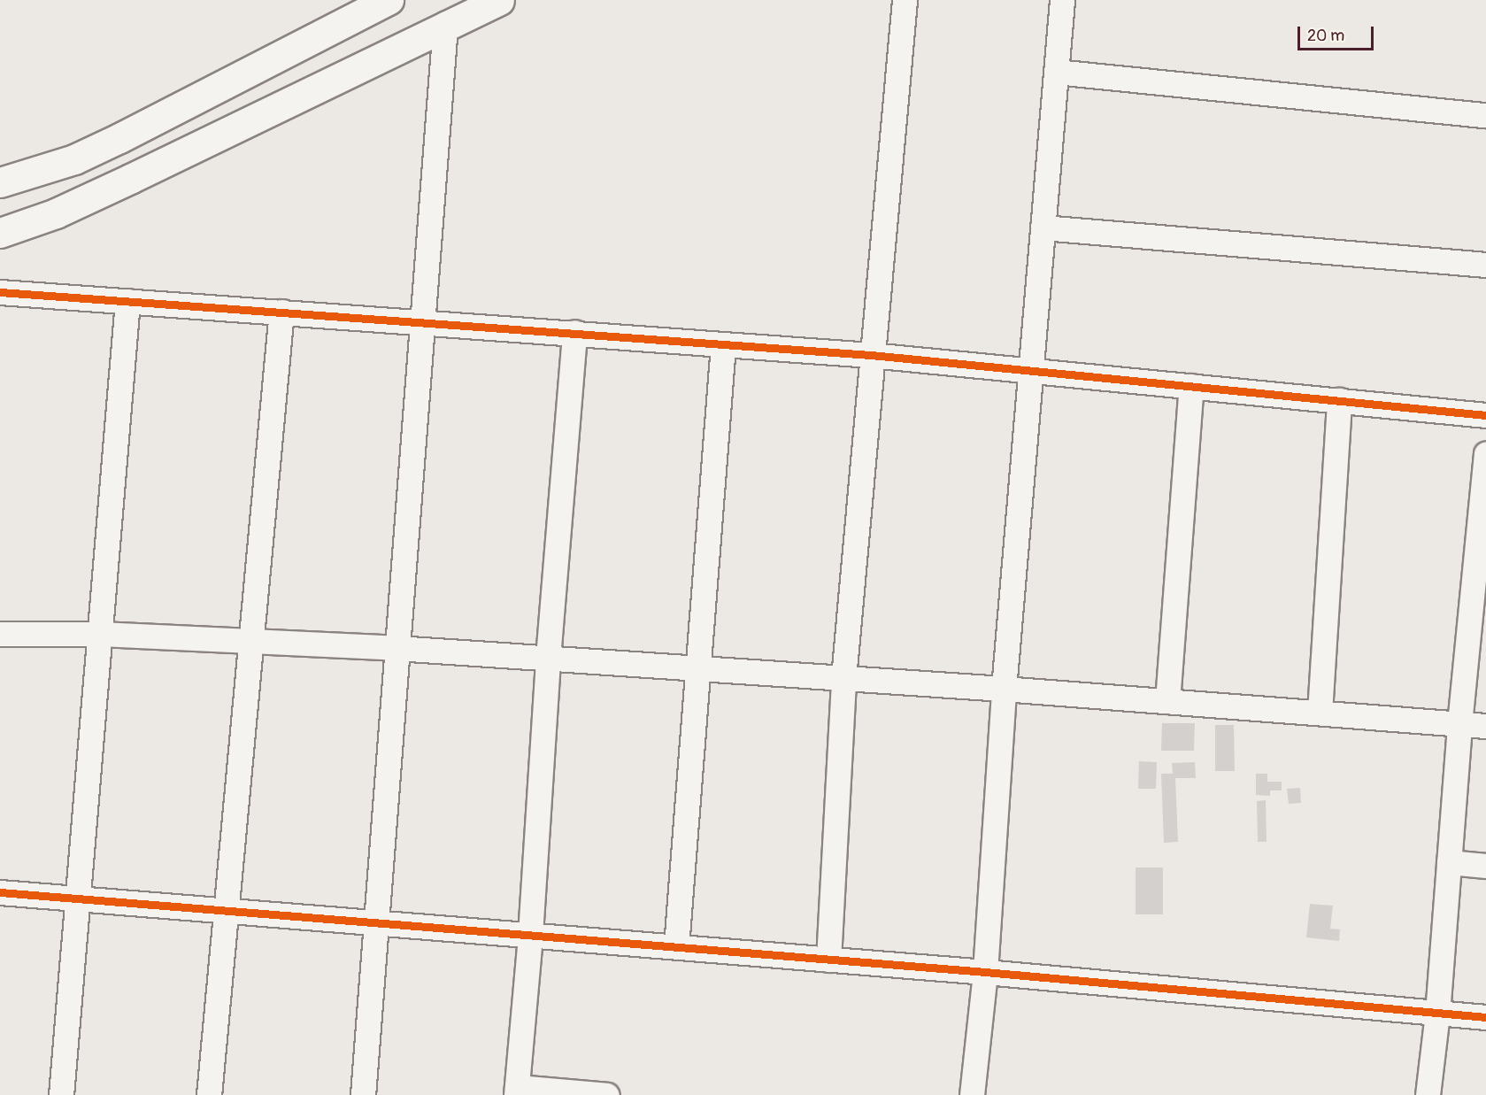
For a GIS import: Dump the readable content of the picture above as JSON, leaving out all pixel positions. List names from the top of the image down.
{
  "scale_bar": "20 m"
}
